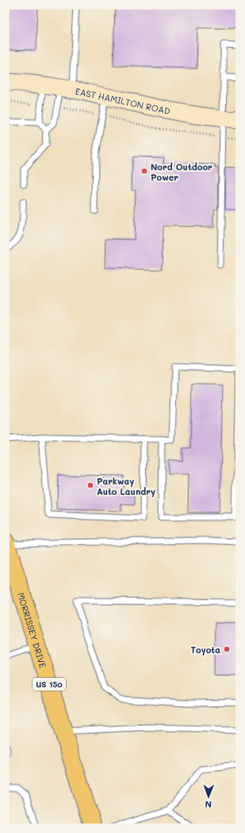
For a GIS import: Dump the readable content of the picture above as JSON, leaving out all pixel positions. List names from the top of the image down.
{
  "streets": {
    "main road": ["EAST HAMILTON ROAD", "MORRISSEY DRIVE", "US 150"]
  },
  "places": ["Nord Outdoor Power", "Parkway Auto Laundry", "Toyota"],
  "north": "bottom"
}
